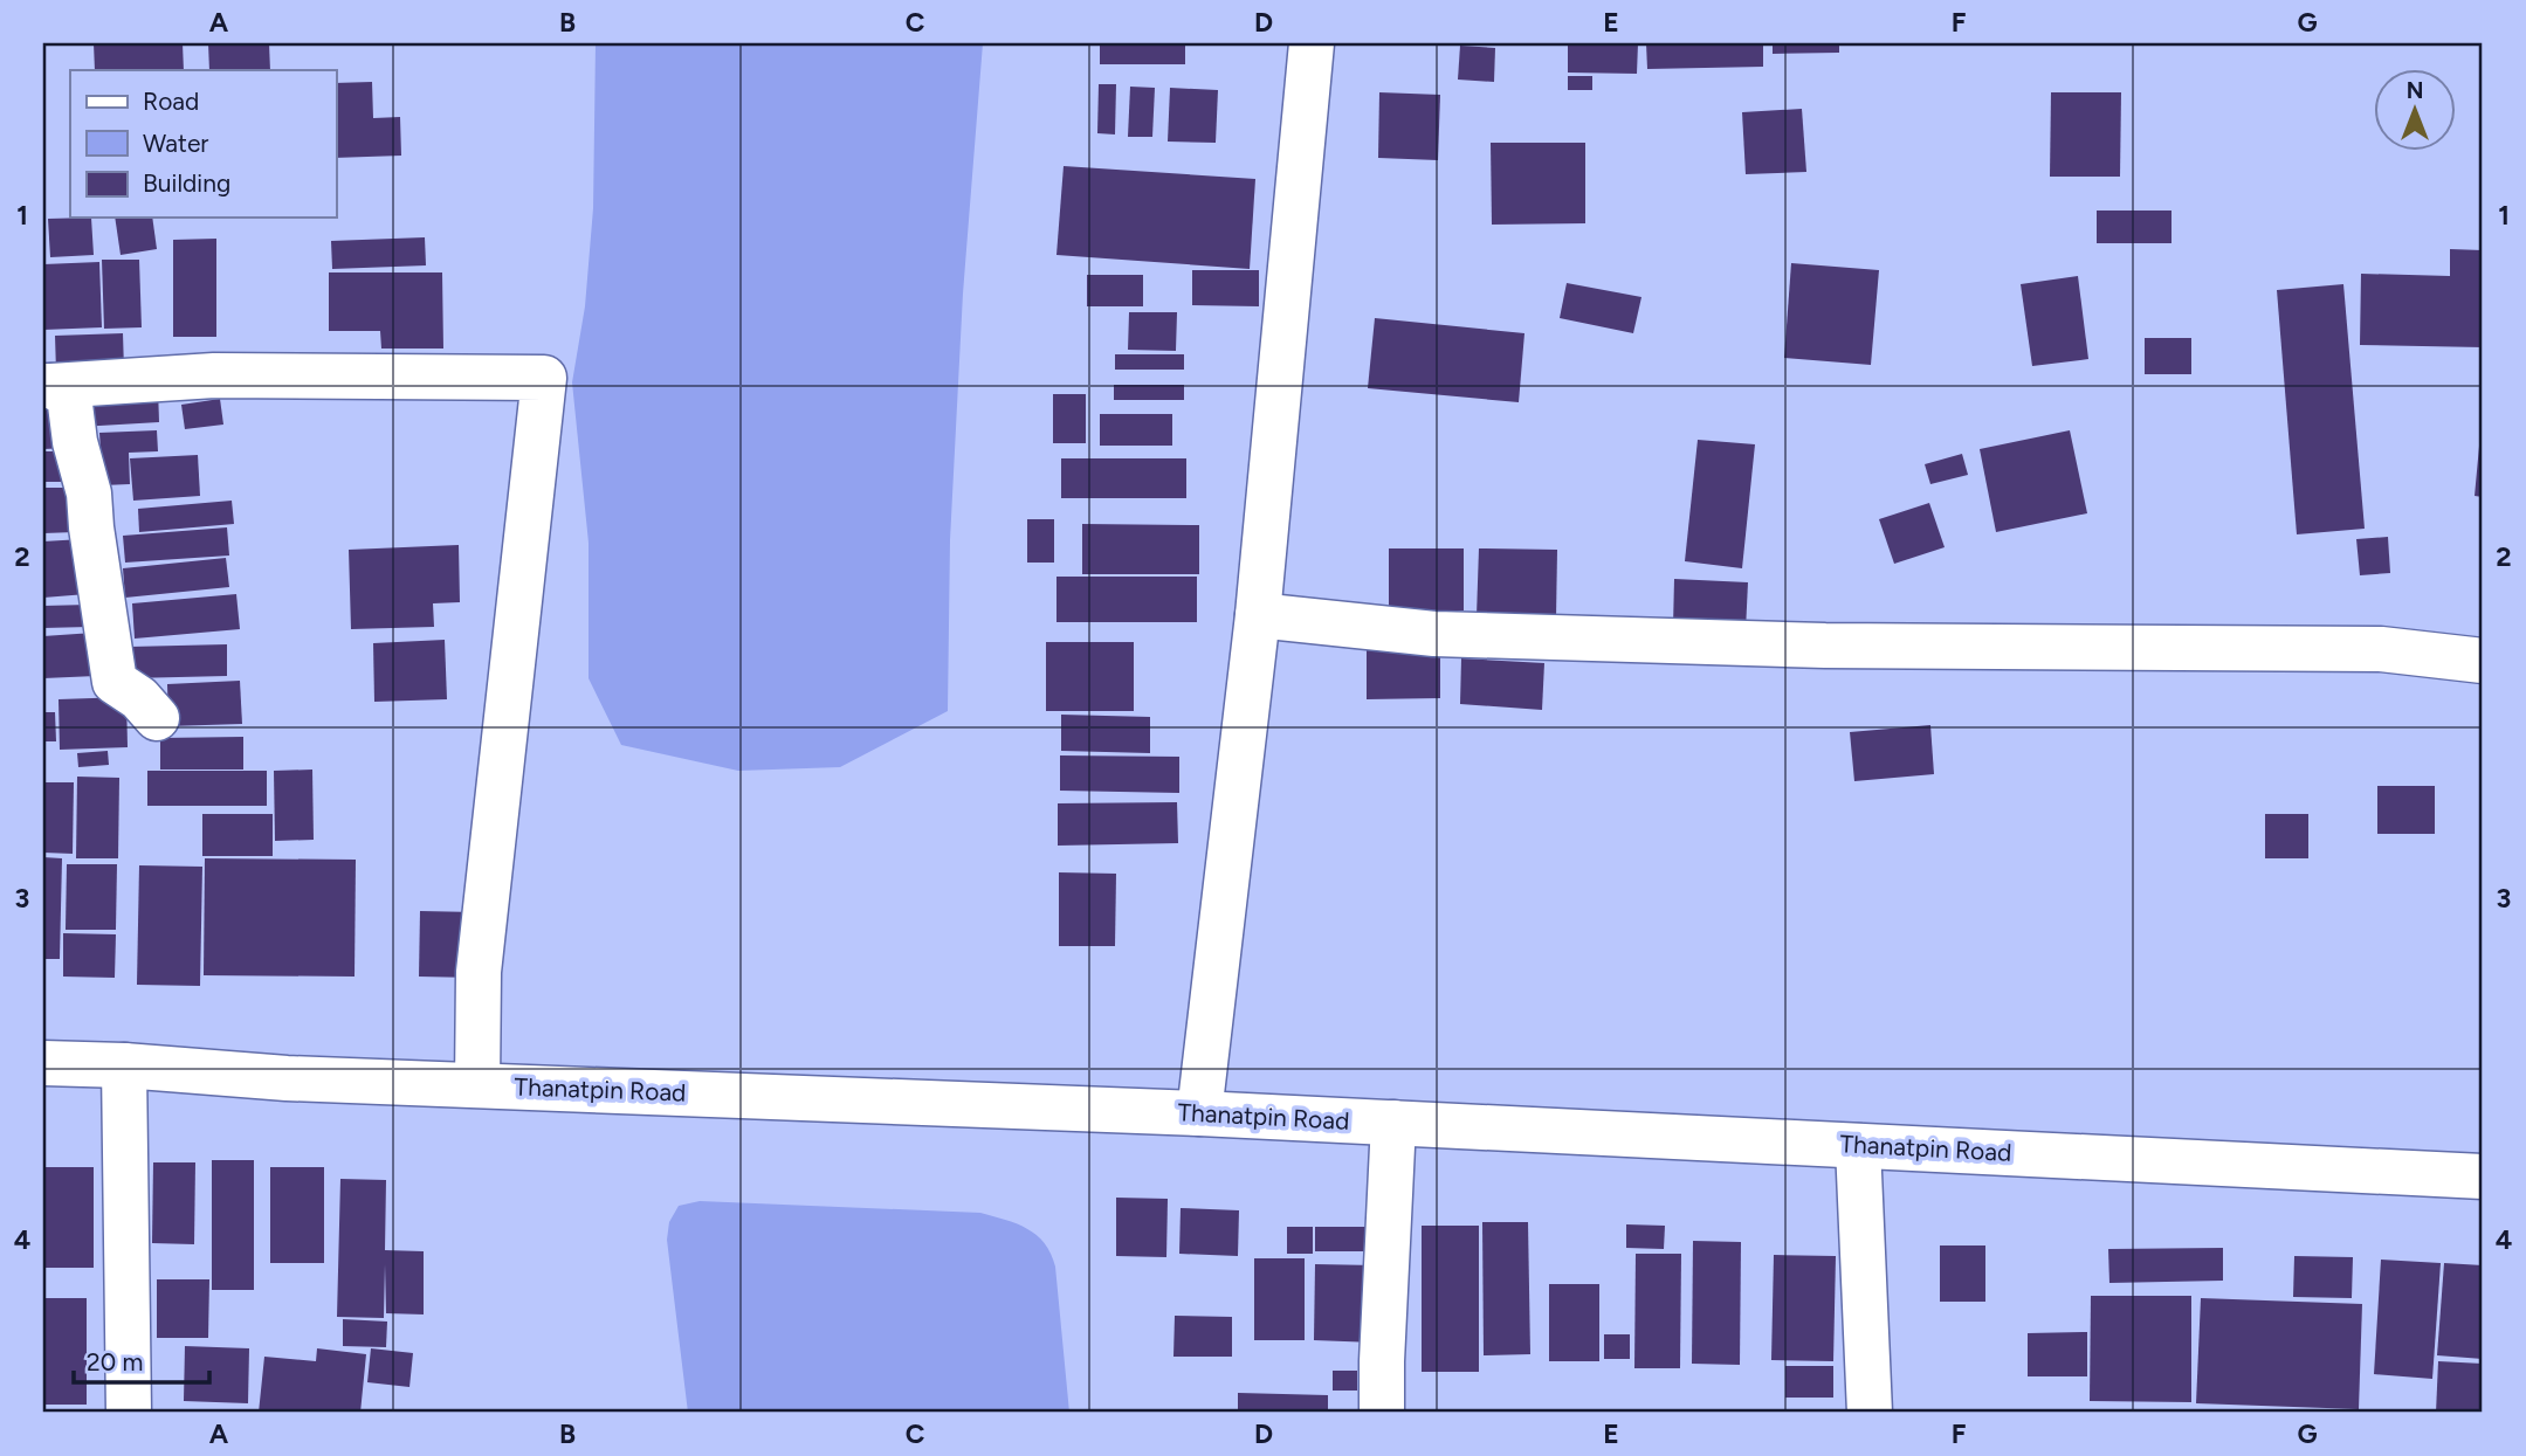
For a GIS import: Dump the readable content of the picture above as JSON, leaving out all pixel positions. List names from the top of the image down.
{
  "streets": {
    "street": ["Thanatpin Road"]
  },
  "legend": ["Road", "Water", "Building"],
  "scale_bar": "20 m",
  "north": "top",
  "grid": {
    "columns": [
      "A",
      "B",
      "C",
      "D",
      "E",
      "F",
      "G"
    ],
    "rows": [
      "1",
      "2",
      "3",
      "4"
    ]
  }
}
